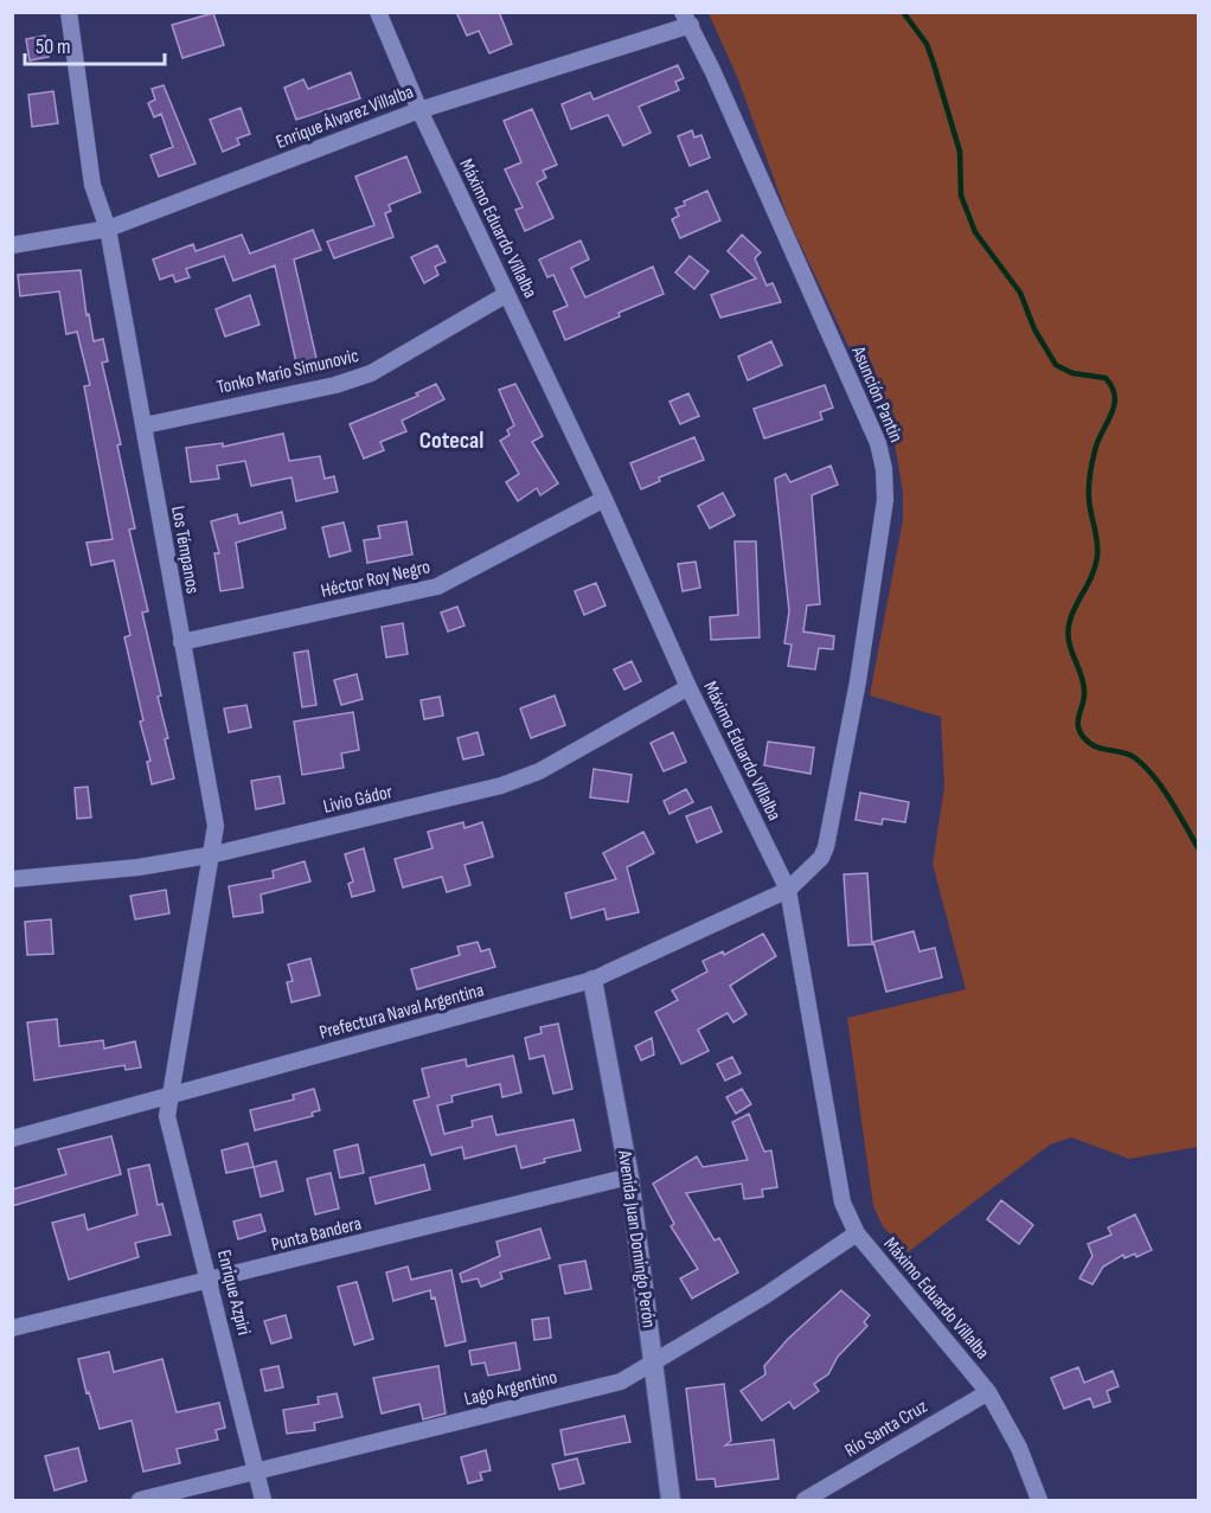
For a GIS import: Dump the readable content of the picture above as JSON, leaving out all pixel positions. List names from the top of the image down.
{
  "streets": {
    "street": [
      "Enrique Álvarez Villalba",
      "Máximo Eduardo Villalba",
      "Tonko Mario Simunovic",
      "Asunción Pantin",
      "Los Témpanos",
      "Héctor Roy Negro",
      "Livio Gádor",
      "Prefectura Naval Argentina",
      "Punta Bandera",
      "Avenida Juan Domingo Perón",
      "Enrique Azpiri",
      "Lago Argentino",
      "Río Santa Cruz"
    ]
  },
  "crossings": [
    ["Enrique Álvarez Villalba", "Máximo Eduardo Villalba"],
    ["Enrique Álvarez Villalba", "Asunción Pantin"],
    ["Enrique Álvarez Villalba", "Los Témpanos"],
    ["Máximo Eduardo Villalba", "Tonko Mario Simunovic"],
    ["Máximo Eduardo Villalba", "Asunción Pantin"],
    ["Máximo Eduardo Villalba", "Héctor Roy Negro"],
    ["Máximo Eduardo Villalba", "Livio Gádor"],
    ["Máximo Eduardo Villalba", "Prefectura Naval Argentina"],
    ["Máximo Eduardo Villalba", "Lago Argentino"],
    ["Máximo Eduardo Villalba", "Río Santa Cruz"],
    ["Tonko Mario Simunovic", "Los Témpanos"],
    ["Asunción Pantin", "Prefectura Naval Argentina"],
    ["Los Témpanos", "Héctor Roy Negro"],
    ["Los Témpanos", "Livio Gádor"],
    ["Los Témpanos", "Prefectura Naval Argentina"],
    ["Los Témpanos", "Enrique Azpiri"],
    ["Prefectura Naval Argentina", "Avenida Juan Domingo Perón"],
    ["Prefectura Naval Argentina", "Enrique Azpiri"],
    ["Punta Bandera", "Avenida Juan Domingo Perón"],
    ["Punta Bandera", "Enrique Azpiri"],
    ["Avenida Juan Domingo Perón", "Lago Argentino"],
    ["Enrique Azpiri", "Lago Argentino"]
  ],
  "districts": ["Cotecal"],
  "scale_bar": "50 m"
}
